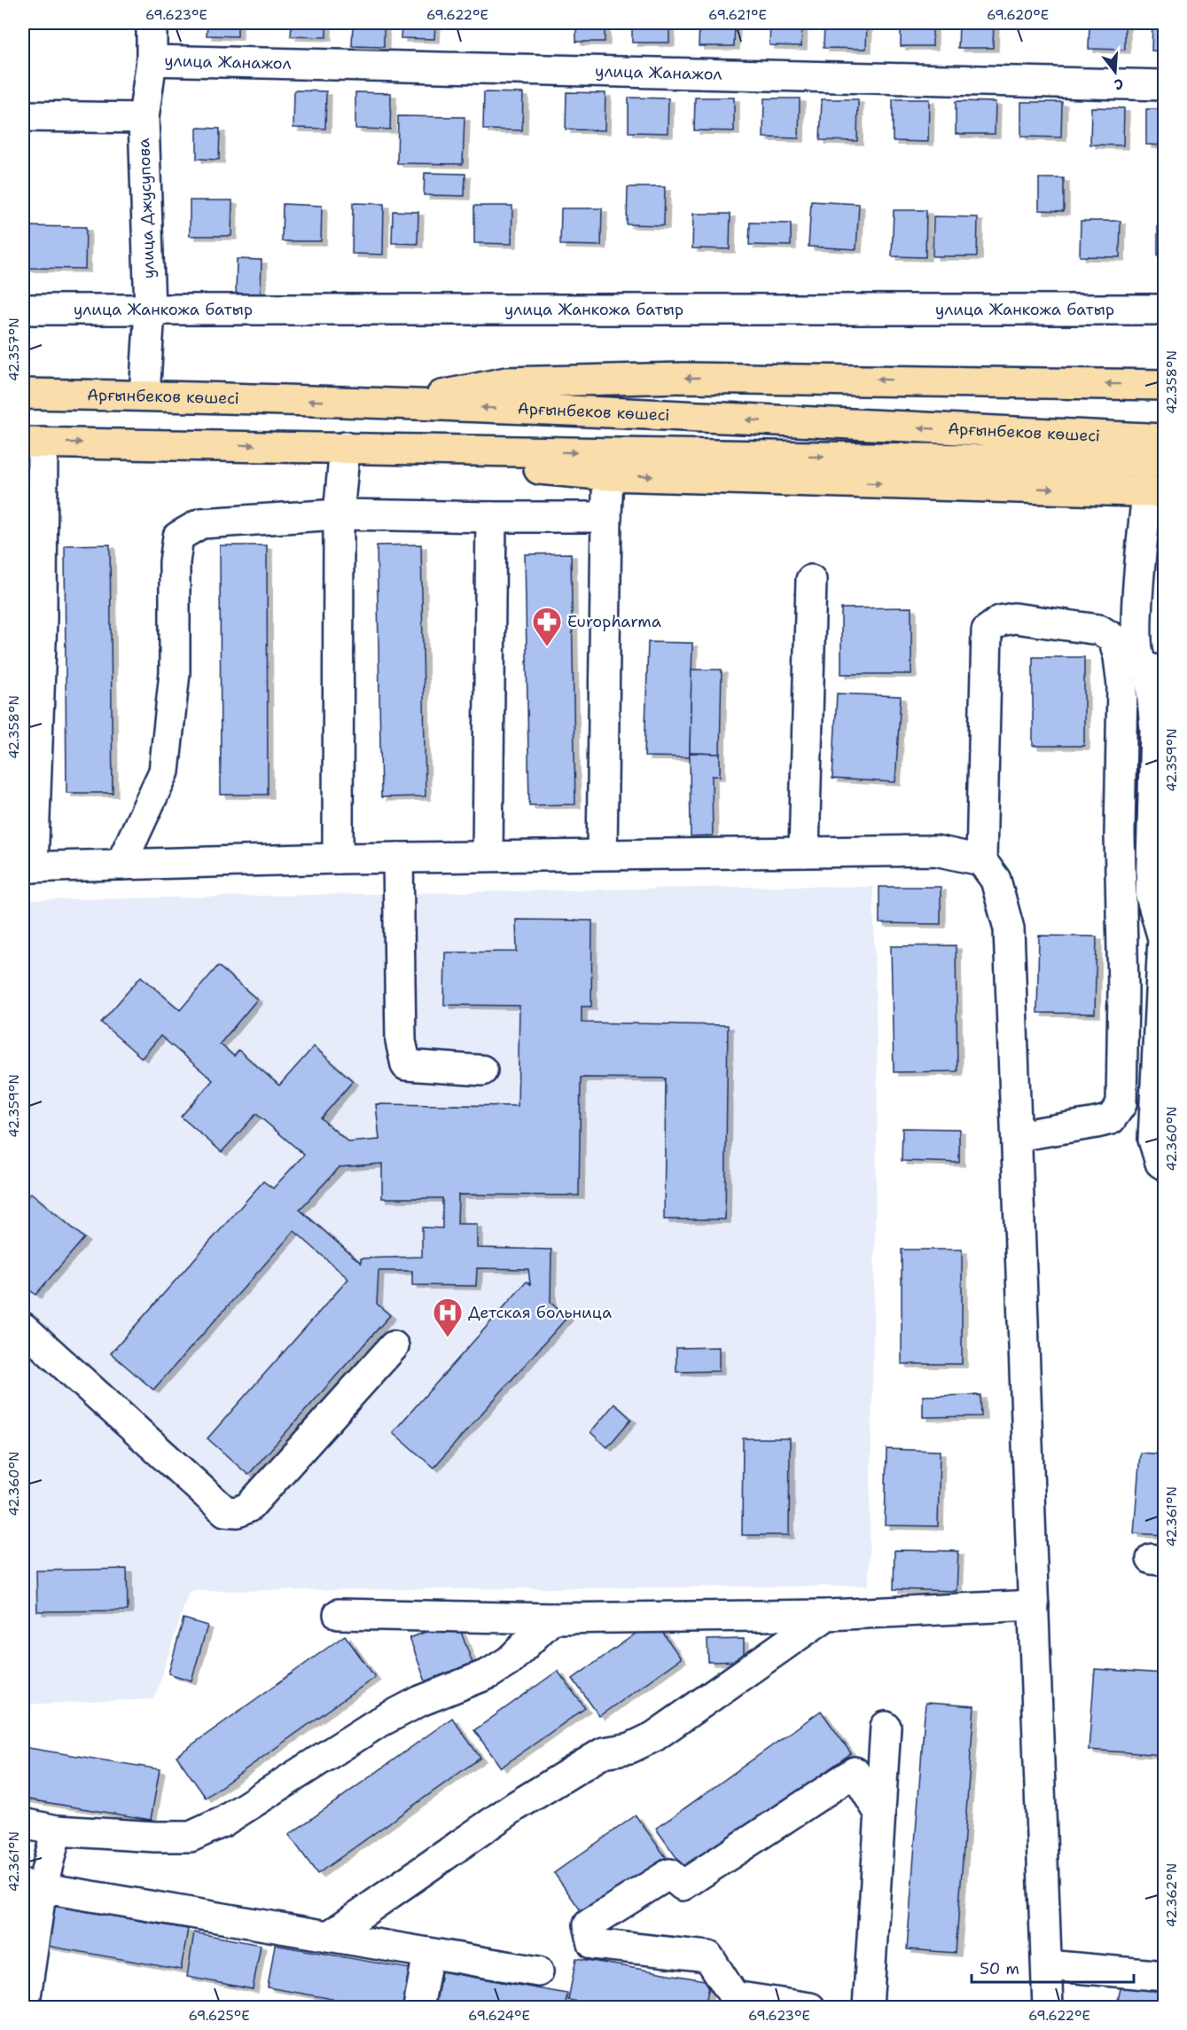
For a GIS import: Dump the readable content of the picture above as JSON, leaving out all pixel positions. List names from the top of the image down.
{
  "streets": {
    "main road": ["Арғынбеков көшесі"],
    "street": ["улица Жанажол", "улица Джусупова", "улица Жанкожа батыр"]
  },
  "crossings": [
    ["улица Жанажол", "улица Джусупова"],
    ["улица Джусупова", "улица Жанкожа батыр"],
    ["улица Джусупова", "Арғынбеков көшесі"]
  ],
  "places": {
    "pharmacy": ["Europharma"],
    "hospital": ["Детская больница"]
  },
  "scale_bar": "50 m",
  "north": "bottom",
  "coordinates": [
    "69.623°E",
    "69.622°E",
    "69.621°E",
    "69.620°E",
    "42.357°N",
    "42.358°N",
    "42.359°N",
    "42.360°N",
    "42.361°N",
    "42.362°N",
    "69.625°E",
    "69.624°E"
  ]
}
